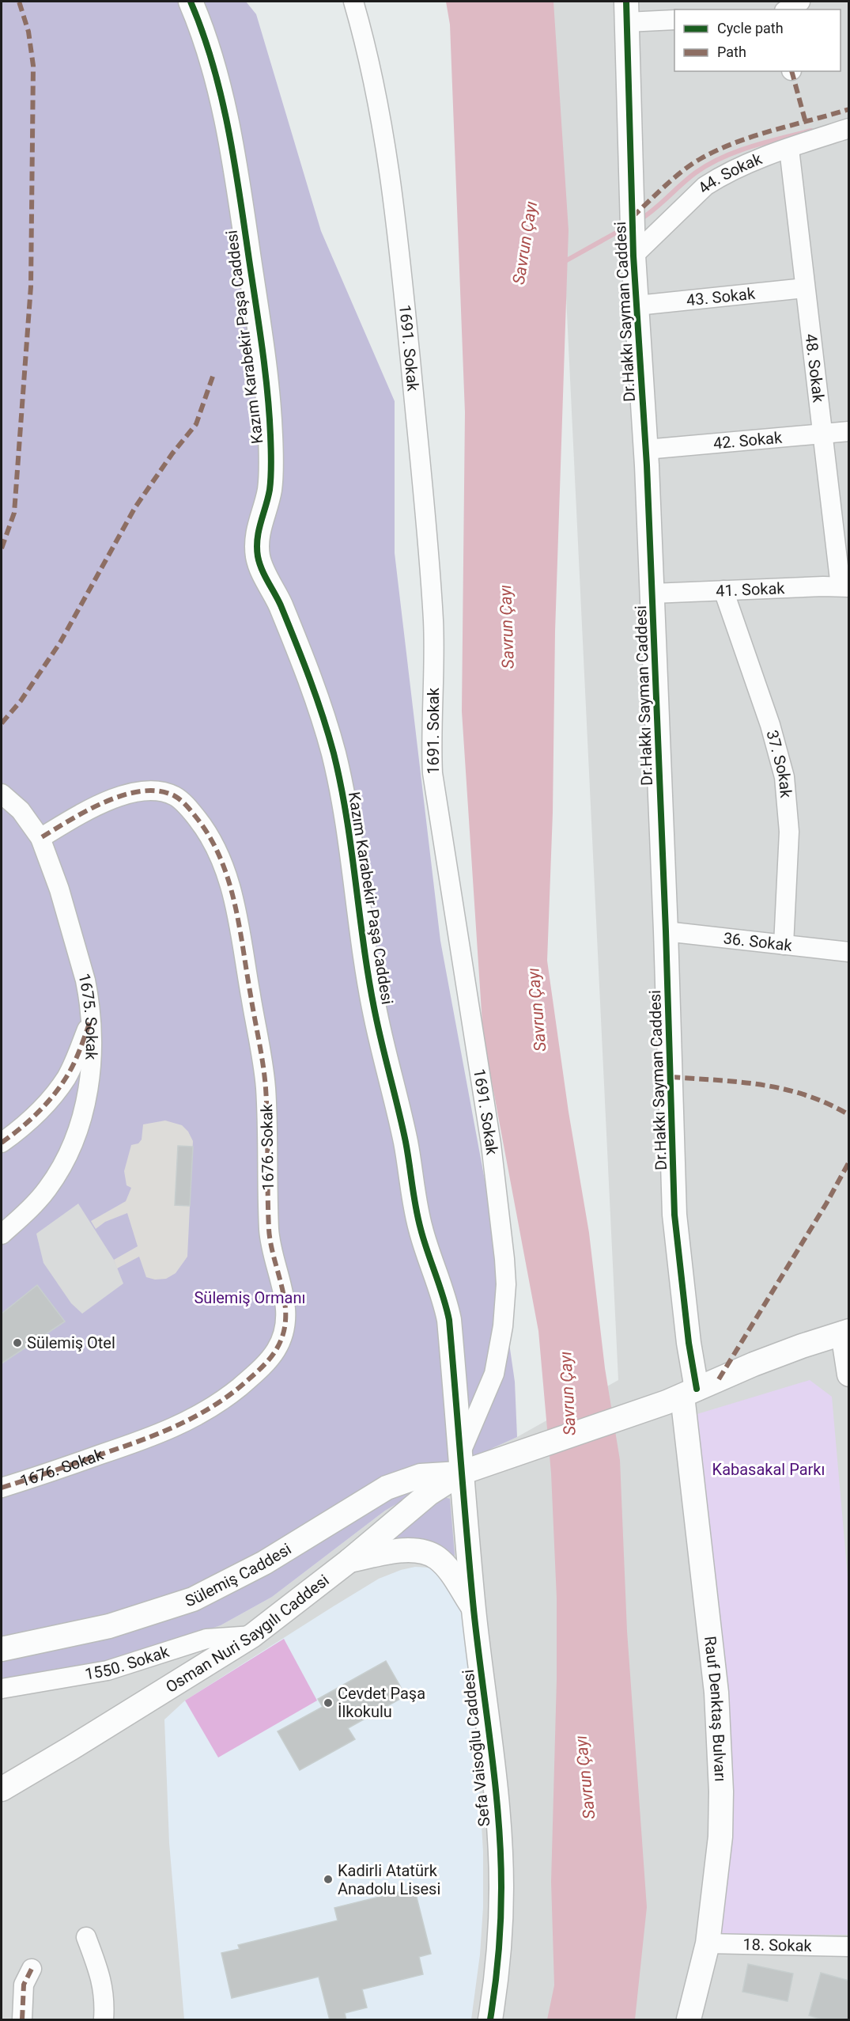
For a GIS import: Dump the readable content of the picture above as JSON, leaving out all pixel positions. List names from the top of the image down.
{
  "streets": {
    "street": [
      "44. Sokak",
      "43. Sokak",
      "Dr.Hakkı Sayman Caddesi",
      "Kazım Karabekir Paşa Caddesi",
      "1691. Sokak",
      "48. Sokak",
      "42. Sokak",
      "41. Sokak",
      "37. Sokak",
      "36. Sokak",
      "1675. Sokak",
      "1676. Sokak",
      "Sülemiş Caddesi",
      "Osman Nuri Saygılı Caddesi",
      "1550. Sokak",
      "Rauf Denktaş Bulvarı",
      "Sefa Vaisoğlu Caddesi",
      "18. Sokak"
    ]
  },
  "crossings": [
    ["44. Sokak", "Dr.Hakkı Sayman Caddesi"],
    ["44. Sokak", "48. Sokak"],
    ["43. Sokak", "Dr.Hakkı Sayman Caddesi"],
    ["43. Sokak", "48. Sokak"],
    ["Dr.Hakkı Sayman Caddesi", "42. Sokak"],
    ["Dr.Hakkı Sayman Caddesi", "41. Sokak"],
    ["Dr.Hakkı Sayman Caddesi", "36. Sokak"],
    ["Dr.Hakkı Sayman Caddesi", "Rauf Denktaş Bulvarı"],
    ["Kazım Karabekir Paşa Caddesi", "1691. Sokak"],
    ["Kazım Karabekir Paşa Caddesi", "Sülemiş Caddesi"],
    ["Kazım Karabekir Paşa Caddesi", "Osman Nuri Saygılı Caddesi"],
    ["Kazım Karabekir Paşa Caddesi", "Sefa Vaisoğlu Caddesi"],
    ["1691. Sokak", "Sülemiş Caddesi"],
    ["1691. Sokak", "Osman Nuri Saygılı Caddesi"],
    ["1691. Sokak", "Sefa Vaisoğlu Caddesi"],
    ["48. Sokak", "42. Sokak"],
    ["48. Sokak", "41. Sokak"],
    ["41. Sokak", "37. Sokak"],
    ["37. Sokak", "36. Sokak"],
    ["1675. Sokak", "1676. Sokak"],
    ["Sülemiş Caddesi", "Osman Nuri Saygılı Caddesi"],
    ["Sülemiş Caddesi", "Sefa Vaisoğlu Caddesi"],
    ["Osman Nuri Saygılı Caddesi", "1550. Sokak"],
    ["Osman Nuri Saygılı Caddesi", "Sefa Vaisoğlu Caddesi"],
    ["Rauf Denktaş Bulvarı", "18. Sokak"]
  ],
  "water": ["Savrun Çayı"],
  "parks": ["Sülemiş Ormanı", "Kabasakal Parkı"],
  "places": ["Sülemiş Otel", "Cevdet Paşa İlkokulu", "Kadirli Atatürk Anadolu Lisesi"],
  "legend": ["Cycle path", "Path"]
}
